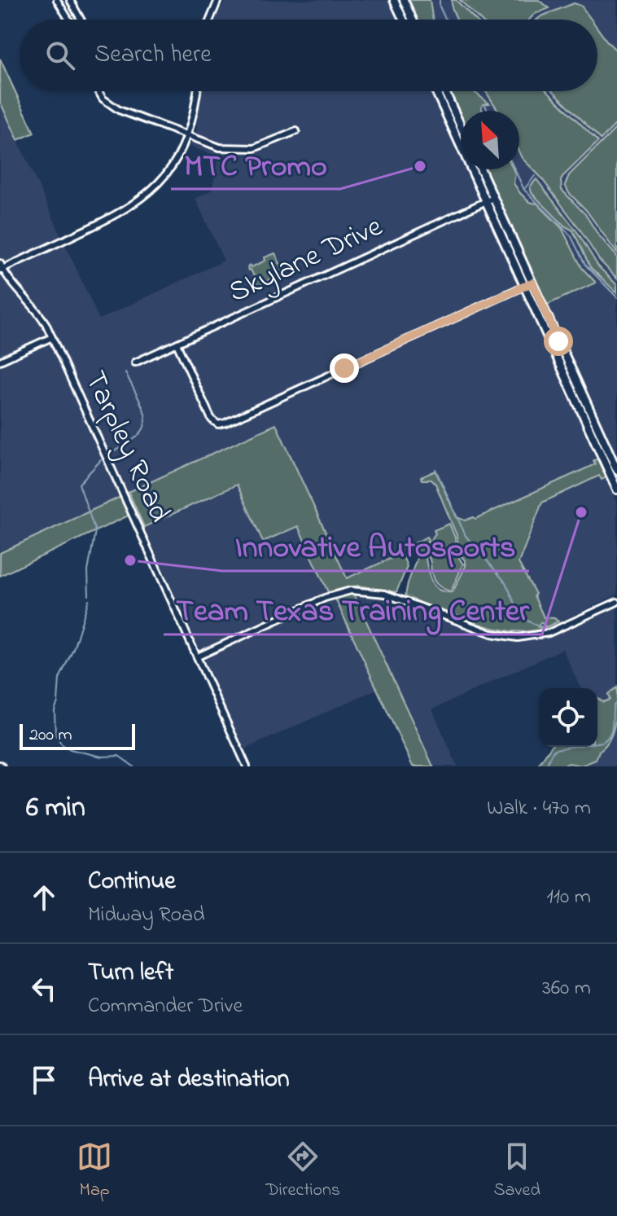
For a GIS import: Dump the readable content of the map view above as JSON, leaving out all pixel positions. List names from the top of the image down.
{
  "streets": {
    "street": ["Skylane Drive", "Tarpley Road"]
  },
  "places": ["MTC Promo", "Team Texas Training Center", "Innovative Autosports"],
  "scale_bar": "200 m",
  "north": "top left",
  "page": {
    "search": "Search here",
    "scale": "200 m",
    "heading": ["6 min", "Walk · 470 m"],
    "list": [
      ["Continue", "Midway Road", "110 m"],
      ["Turn left", "Commander Drive", "360 m"],
      "Arrive at destination"
    ],
    "nav": ["Map", "Directions", "Saved"]
  }
}
